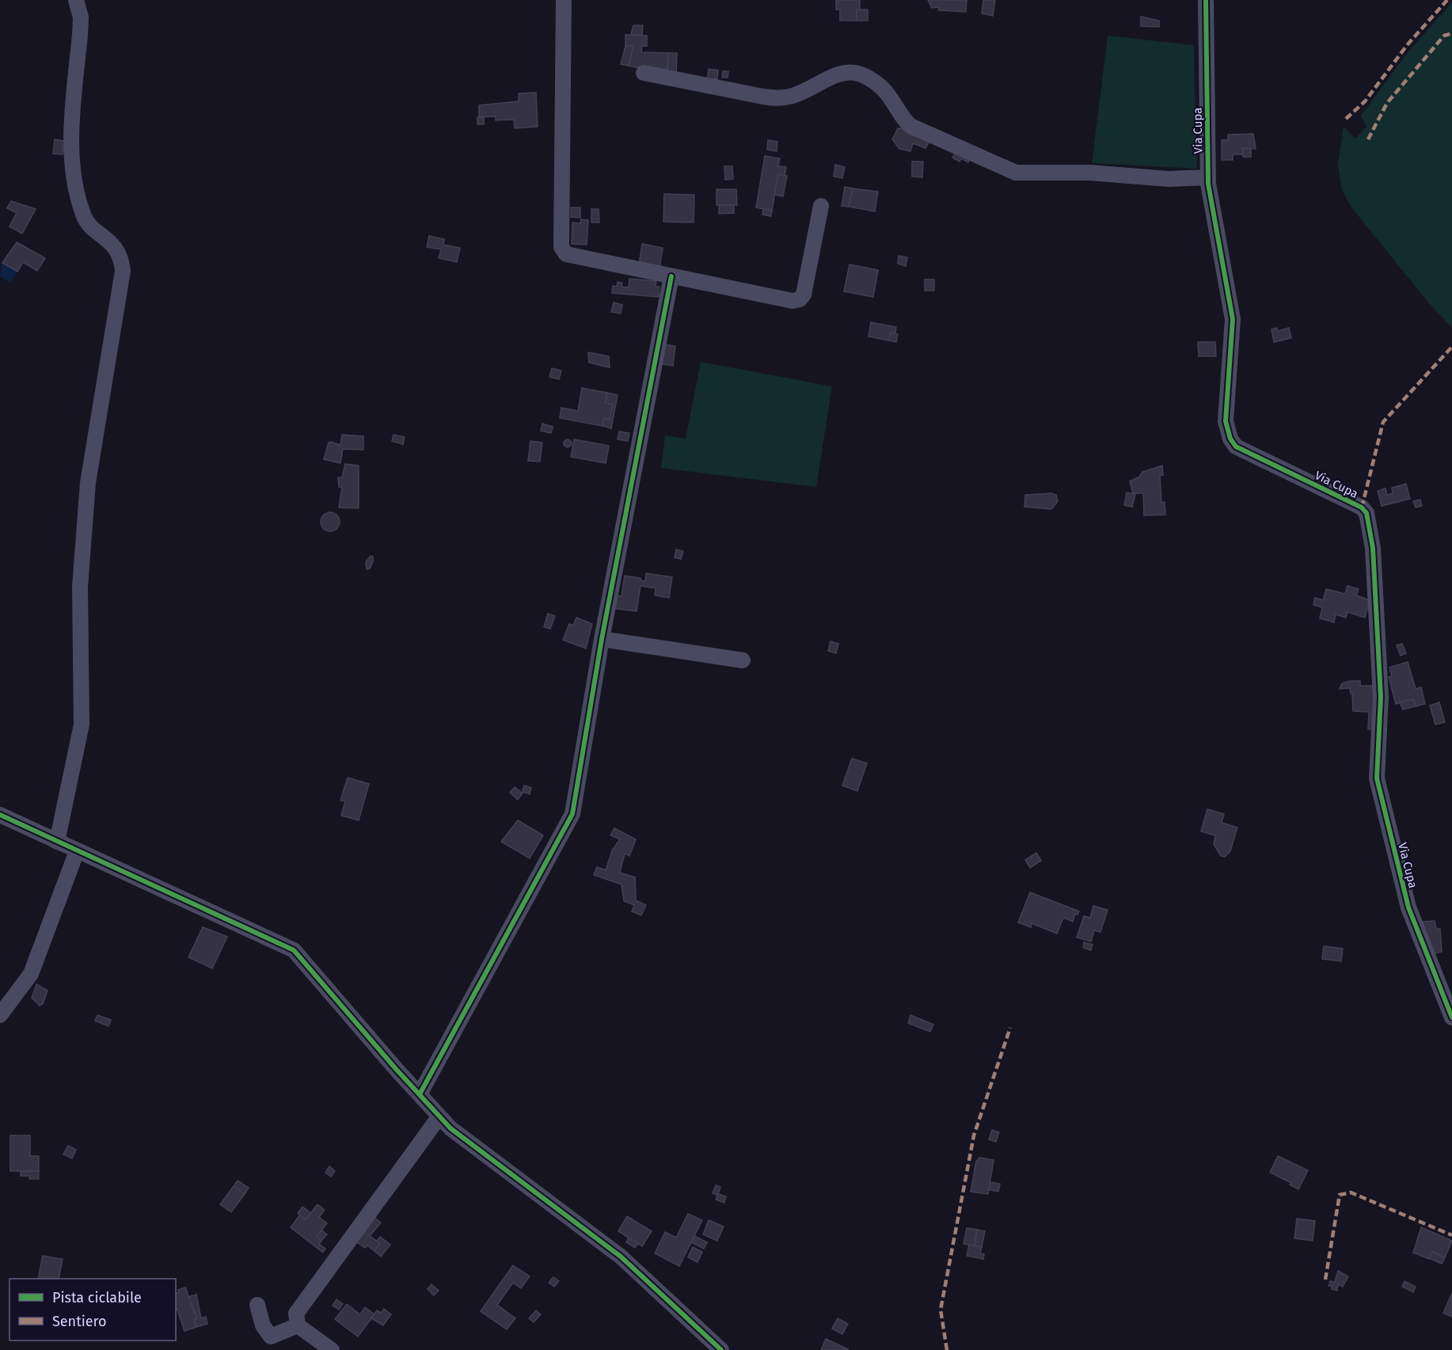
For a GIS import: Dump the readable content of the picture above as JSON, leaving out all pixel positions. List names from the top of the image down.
{
  "streets": {
    "street": ["Via Cupa"]
  },
  "legend": ["Pista ciclabile", "Sentiero"]
}
